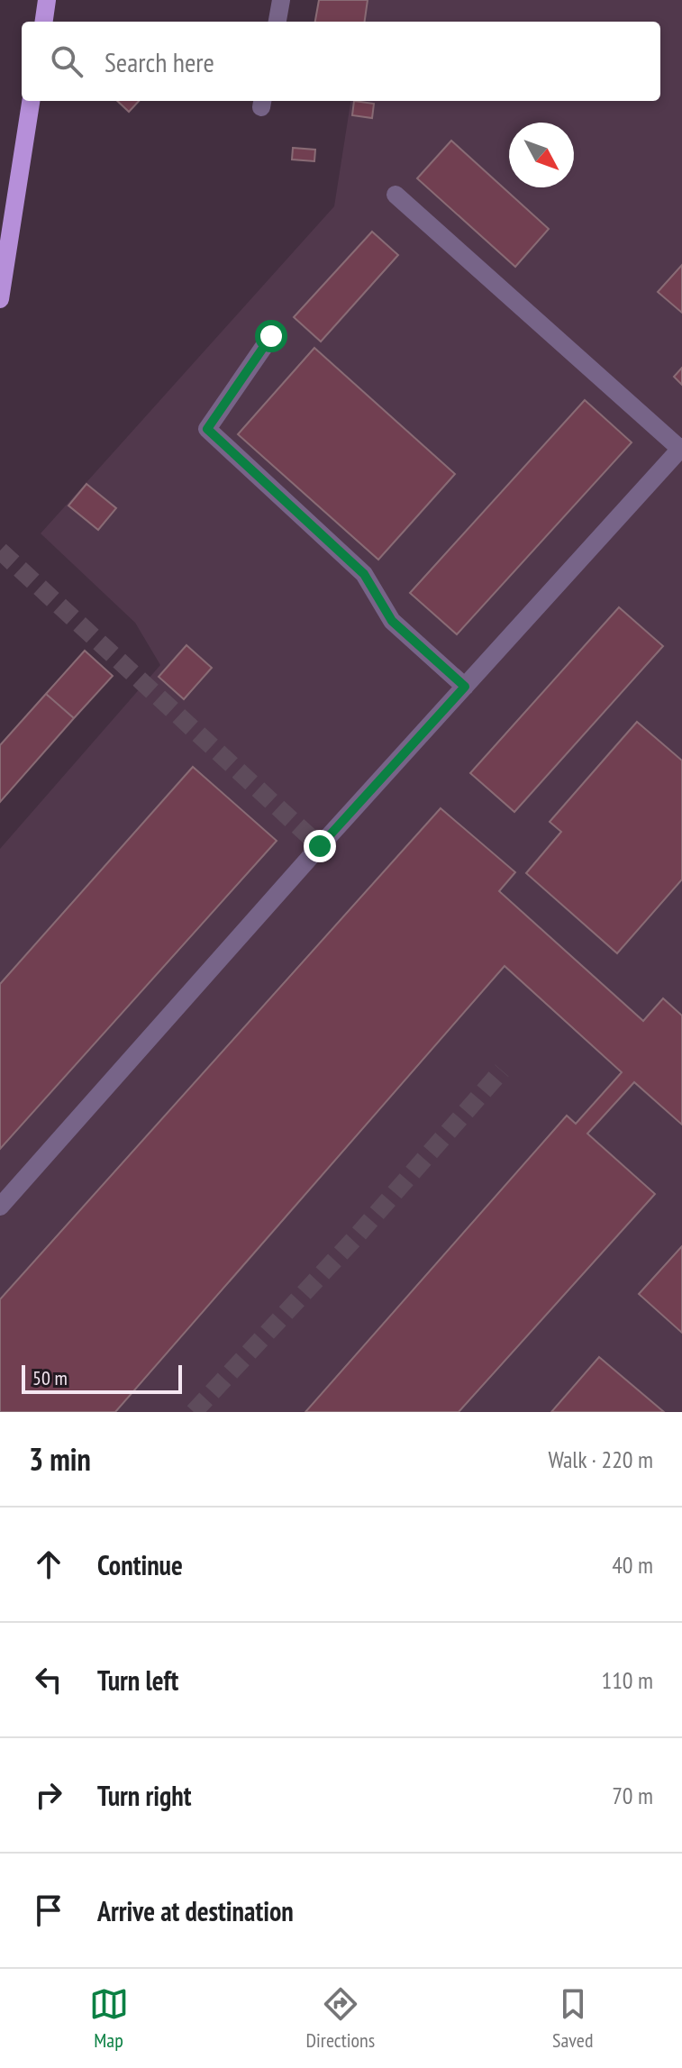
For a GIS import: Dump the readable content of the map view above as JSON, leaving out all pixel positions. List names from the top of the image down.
{
  "scale_bar": "50 m",
  "north": "bottom right",
  "page": {
    "search": "Search here",
    "scale": "50 m",
    "heading": ["3 min", "Walk · 220 m"],
    "list": [
      ["Continue", "40 m"],
      ["Turn left", "110 m"],
      ["Turn right", "70 m"],
      "Arrive at destination"
    ],
    "nav": ["Map", "Directions", "Saved"]
  }
}
